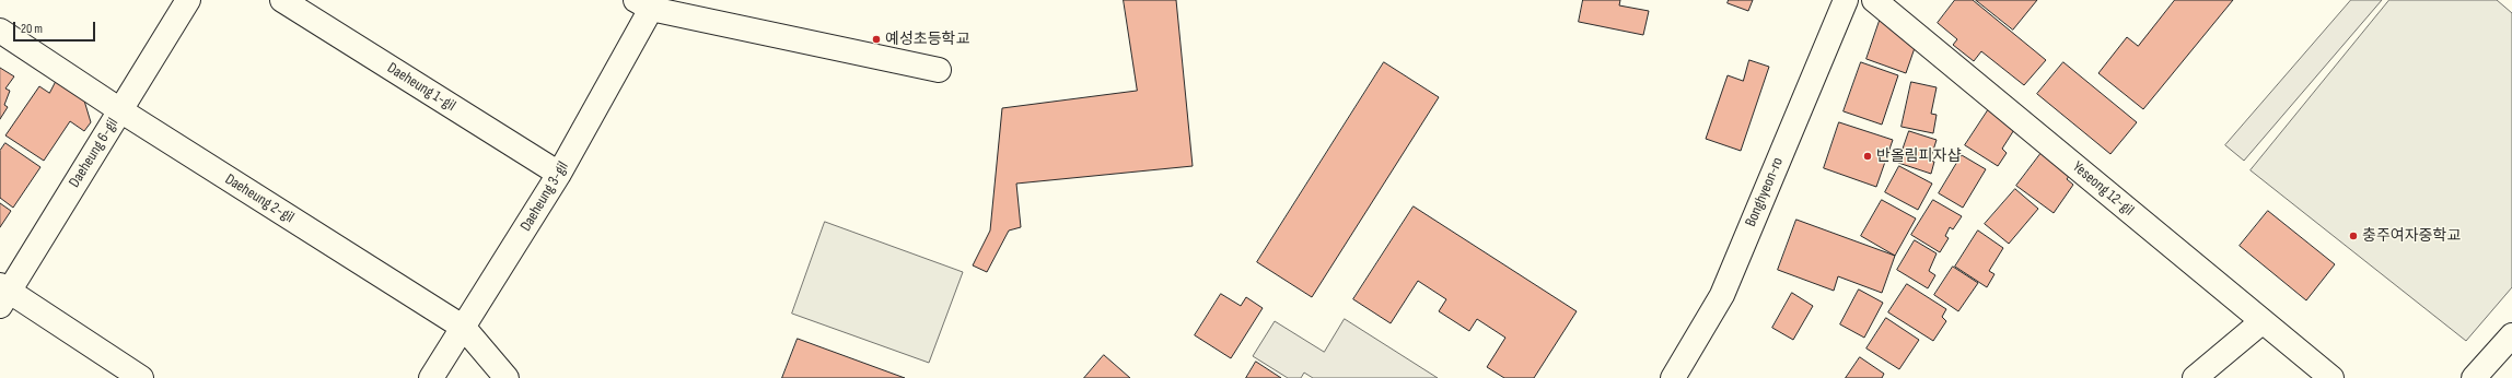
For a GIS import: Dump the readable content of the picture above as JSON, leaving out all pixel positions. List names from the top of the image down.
{
  "streets": {
    "street": [
      "Daeheung 1-gil",
      "Daeheung 6-gil",
      "Yeseong 12-gil",
      "Bonghyeon-ro",
      "Daeheung 3-gil",
      "Daeheung 2-gil"
    ]
  },
  "crossings": [
    ["Daeheung 1-gil", "Daeheung 3-gil"],
    ["Daeheung 6-gil", "Daeheung 2-gil"],
    ["Daeheung 3-gil", "Daeheung 2-gil"]
  ],
  "places": ["예성초등학교", "반올림피자샵", "충주여자중학교"],
  "scale_bar": "20 m"
}
